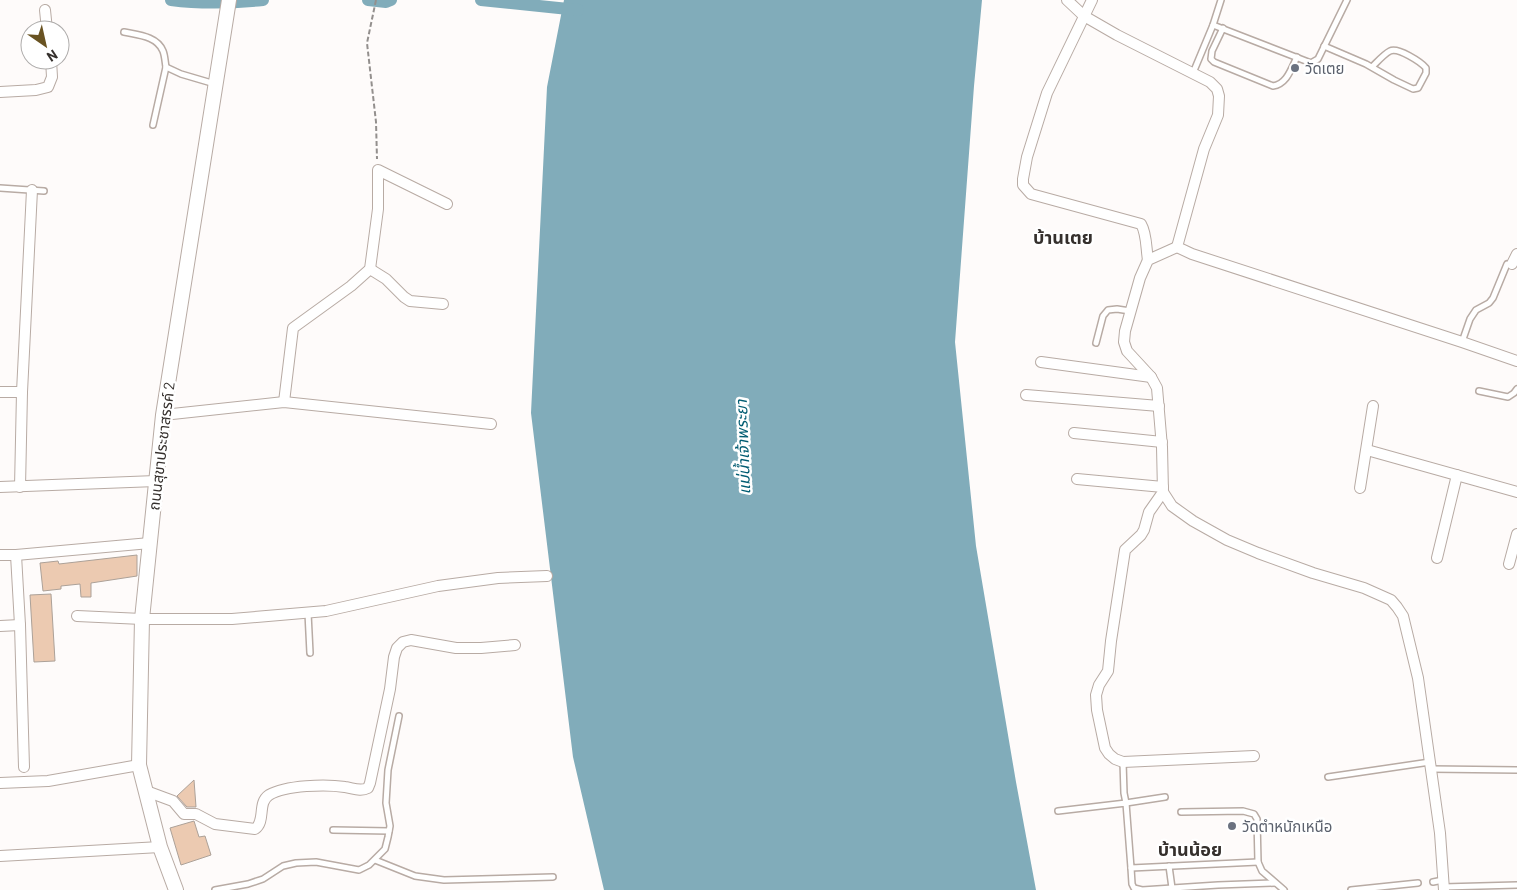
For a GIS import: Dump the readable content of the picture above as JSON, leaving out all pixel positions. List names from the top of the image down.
{
  "streets": {
    "street": ["ถนนสุขาประชาสรรค์ 2"]
  },
  "districts": ["บ้านเตย", "บ้านน้อย"],
  "water": ["แม่น้ำเจ้าพระยา"],
  "places": ["วัดเตย", "วัดตำหนักเหนือ"],
  "north": "bottom right"
}
